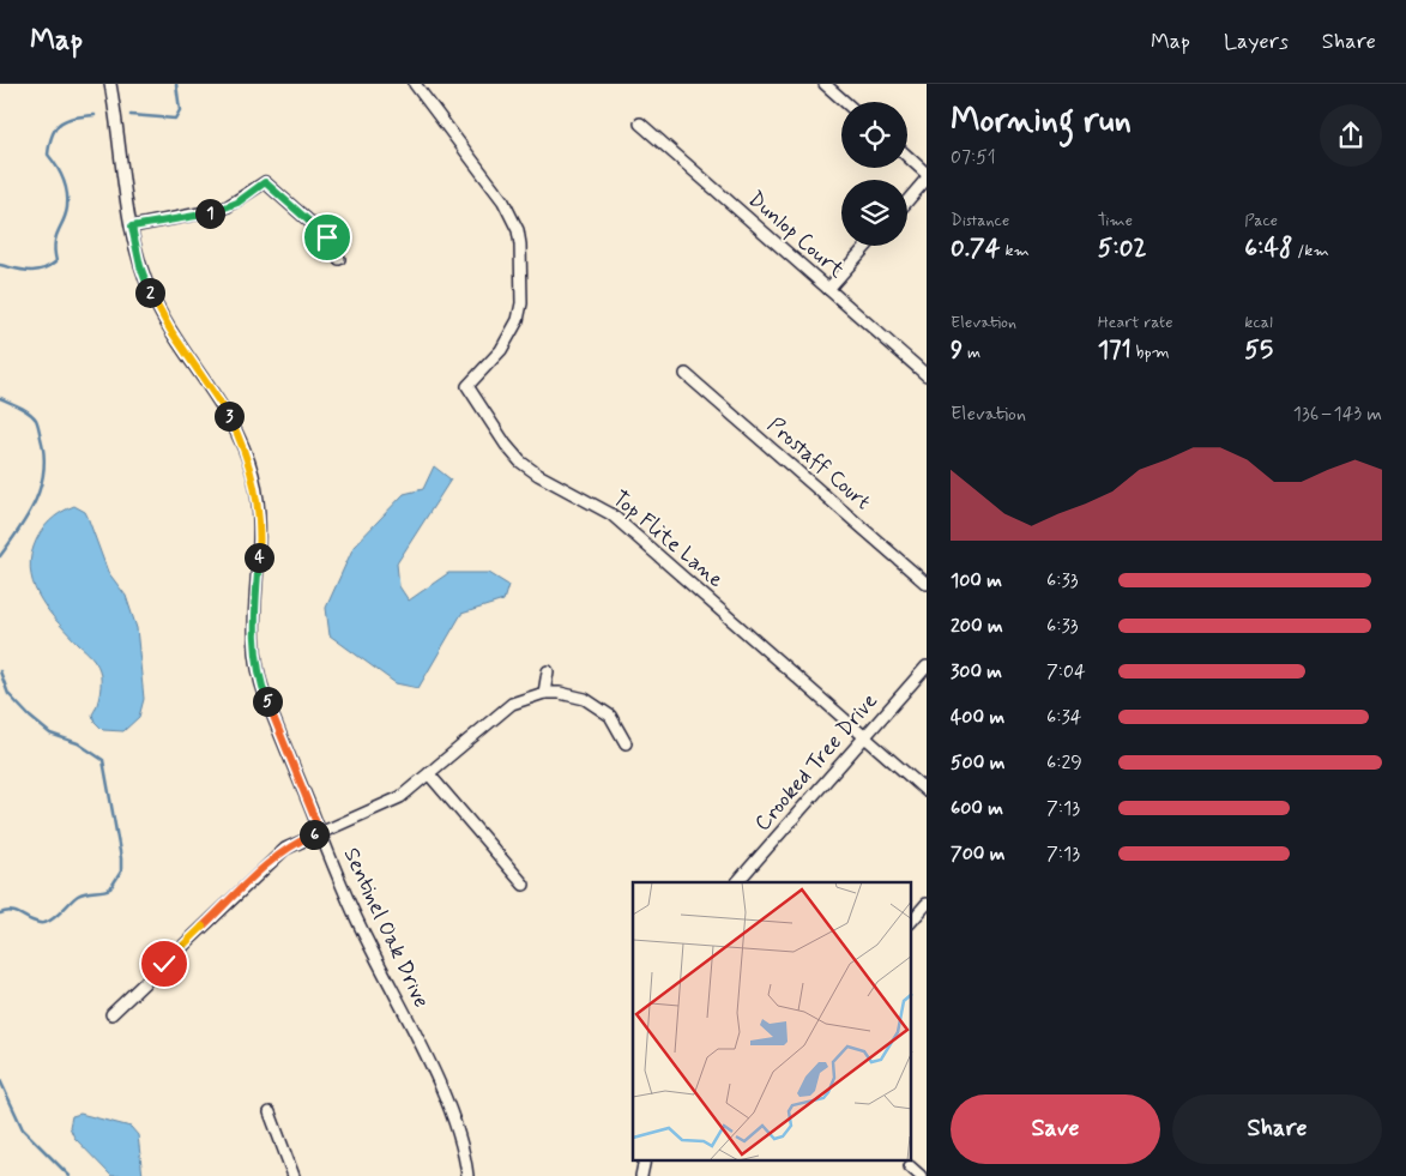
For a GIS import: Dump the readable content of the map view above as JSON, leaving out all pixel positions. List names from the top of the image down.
{
  "streets": {
    "street": [
      "Dunlop Court",
      "Prostaff Court",
      "Top Flite Lane",
      "Crooked Tree Drive",
      "Sentinel Oak Drive"
    ]
  },
  "crossings": [
    ["Top Flite Lane", "Crooked Tree Drive"]
  ],
  "page": {
    "header": "Map",
    "nav": ["Map", "Layers", "Share"],
    "heading": ["Morning run", "07:51"],
    "stats": [
      ["Distance", "0.74 km"],
      ["Time", "5:02"],
      ["Pace", "6:48 /km"],
      ["Elevation", "9 m"],
      ["Heart rate", "171 bpm"],
      ["kcal", "55"]
    ],
    "pins": [
      "1",
      "2",
      "3",
      "4",
      "5",
      "6"
    ],
    "chart": ["Elevation", "136–143 m"],
    "list": [
      {
        "name": "100 m",
        "note": "6:33"
      },
      {
        "name": "200 m",
        "note": "6:33"
      },
      {
        "name": "300 m",
        "note": "7:04"
      },
      {
        "name": "400 m",
        "note": "6:34"
      },
      {
        "name": "500 m",
        "note": "6:29"
      },
      {
        "name": "600 m",
        "note": "7:13"
      },
      {
        "name": "700 m",
        "note": "7:13"
      }
    ],
    "buttons": ["Save", "Share"]
  }
}
